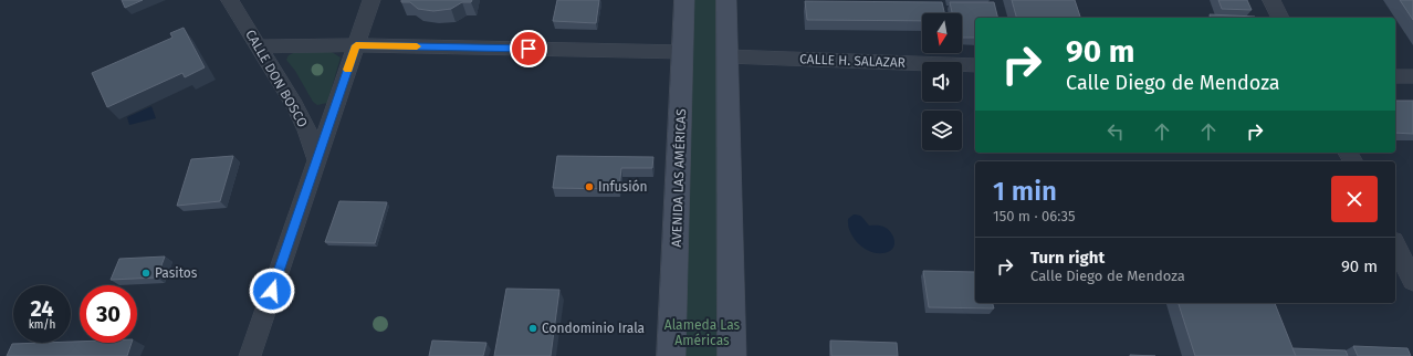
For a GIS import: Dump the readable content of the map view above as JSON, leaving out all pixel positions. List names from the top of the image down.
{
  "streets": {
    "street": ["CALLE H. SALAZAR", "CALLE DON BOSCO", "AVENIDA LAS AMÉRICAS"]
  },
  "parks": ["Alameda Las Américas"],
  "places": ["Infusión", "Pasitos", "Condominio Irala"],
  "north": "bottom",
  "page": {
    "turn": ["90 m", "Calle Diego de Mendoza"],
    "heading": ["1 min", "150 m · 06:35"],
    "list": [
      {
        "name": "Turn right",
        "note": "Calle Diego de Mendoza",
        "value": "90 m"
      }
    ],
    "speed": "24 km/h",
    "limit": "30"
  }
}
